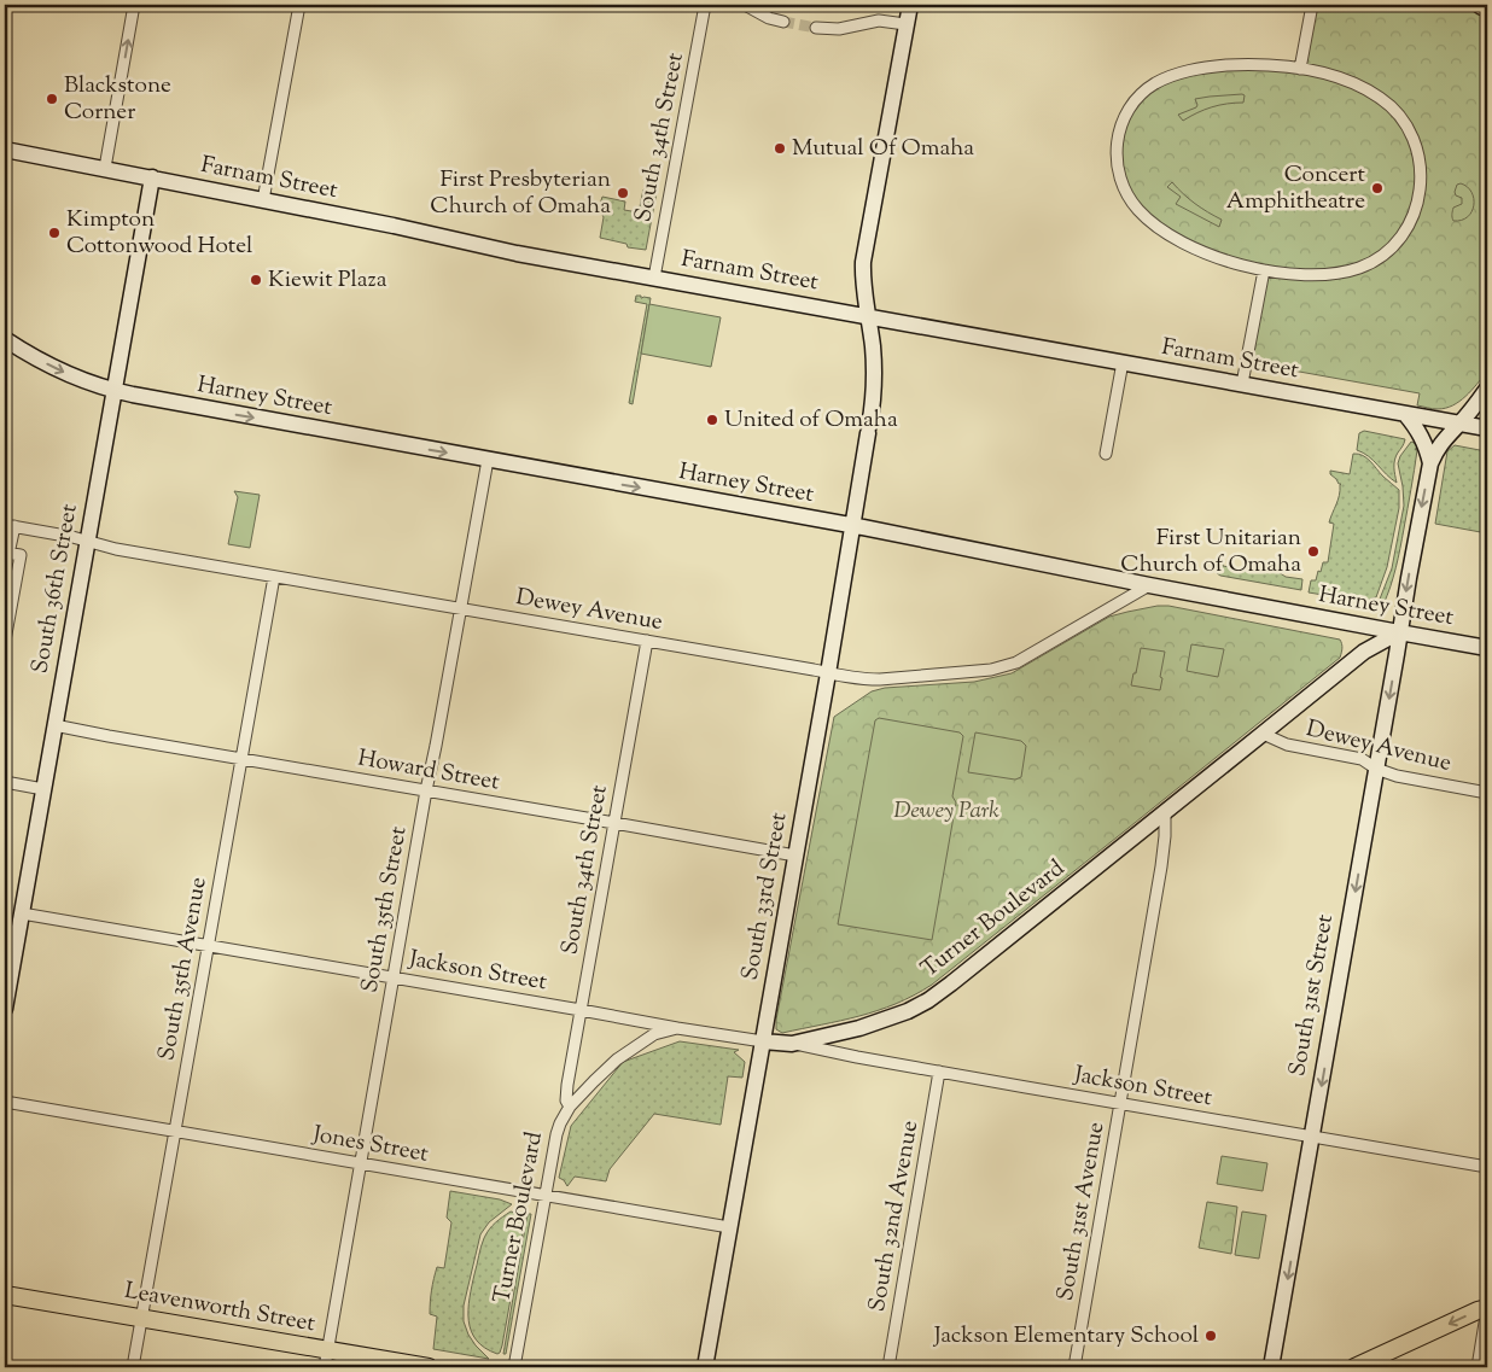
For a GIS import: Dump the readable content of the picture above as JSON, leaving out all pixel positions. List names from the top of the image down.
{
  "streets": {
    "main road": ["Leavenworth Street"],
    "street": [
      "South 34th Street",
      "Farnam Street",
      "Harney Street",
      "South 36th Street",
      "Dewey Avenue",
      "Howard Street",
      "South 33rd Street",
      "South 35th Street",
      "Turner Boulevard",
      "South 35th Avenue",
      "Jackson Street",
      "South 31st Street",
      "Jones Street",
      "South 31st Avenue",
      "South 32nd Avenue"
    ]
  },
  "crossings": [
    ["South 34th Street", "Farnam Street"],
    ["South 34th Street", "Dewey Avenue"],
    ["South 34th Street", "Howard Street"],
    ["South 34th Street", "Turner Boulevard"],
    ["South 34th Street", "Jackson Street"],
    ["Farnam Street", "South 36th Street"],
    ["Farnam Street", "South 33rd Street"],
    ["Harney Street", "South 36th Street"],
    ["Harney Street", "Dewey Avenue"],
    ["Harney Street", "South 33rd Street"],
    ["Harney Street", "South 35th Street"],
    ["Harney Street", "Turner Boulevard"],
    ["Harney Street", "South 31st Street"],
    ["South 36th Street", "Dewey Avenue"],
    ["South 36th Street", "Howard Street"],
    ["South 36th Street", "Jackson Street"],
    ["Dewey Avenue", "South 33rd Street"],
    ["Dewey Avenue", "South 35th Street"],
    ["Dewey Avenue", "Turner Boulevard"],
    ["Dewey Avenue", "South 35th Avenue"],
    ["Dewey Avenue", "South 31st Street"],
    ["Howard Street", "South 33rd Street"],
    ["Howard Street", "South 35th Street"],
    ["Howard Street", "South 35th Avenue"],
    ["South 33rd Street", "Turner Boulevard"],
    ["South 33rd Street", "Jones Street"],
    ["South 35th Street", "Jackson Street"],
    ["South 35th Street", "Jones Street"],
    ["South 35th Street", "Leavenworth Street"],
    ["Turner Boulevard", "Jackson Street"],
    ["Turner Boulevard", "South 31st Street"],
    ["Turner Boulevard", "Jones Street"],
    ["Turner Boulevard", "South 31st Avenue"],
    ["South 35th Avenue", "Jackson Street"],
    ["South 35th Avenue", "Jones Street"],
    ["South 35th Avenue", "Leavenworth Street"],
    ["Jackson Street", "South 31st Street"],
    ["Jackson Street", "South 31st Avenue"],
    ["Jackson Street", "South 32nd Avenue"]
  ],
  "one_way": ["Harney Street", "South 31st Street"],
  "parks": ["Dewey Park"],
  "places": [
    "Blackstone Corner",
    "Mutual Of Omaha",
    "Concert Amphitheatre",
    "First Presbyterian Church of Omaha",
    "Kimpton Cottonwood Hotel",
    "Kiewit Plaza",
    "United of Omaha",
    "First Unitarian Church of Omaha",
    "Jackson Elementary School"
  ]
}
